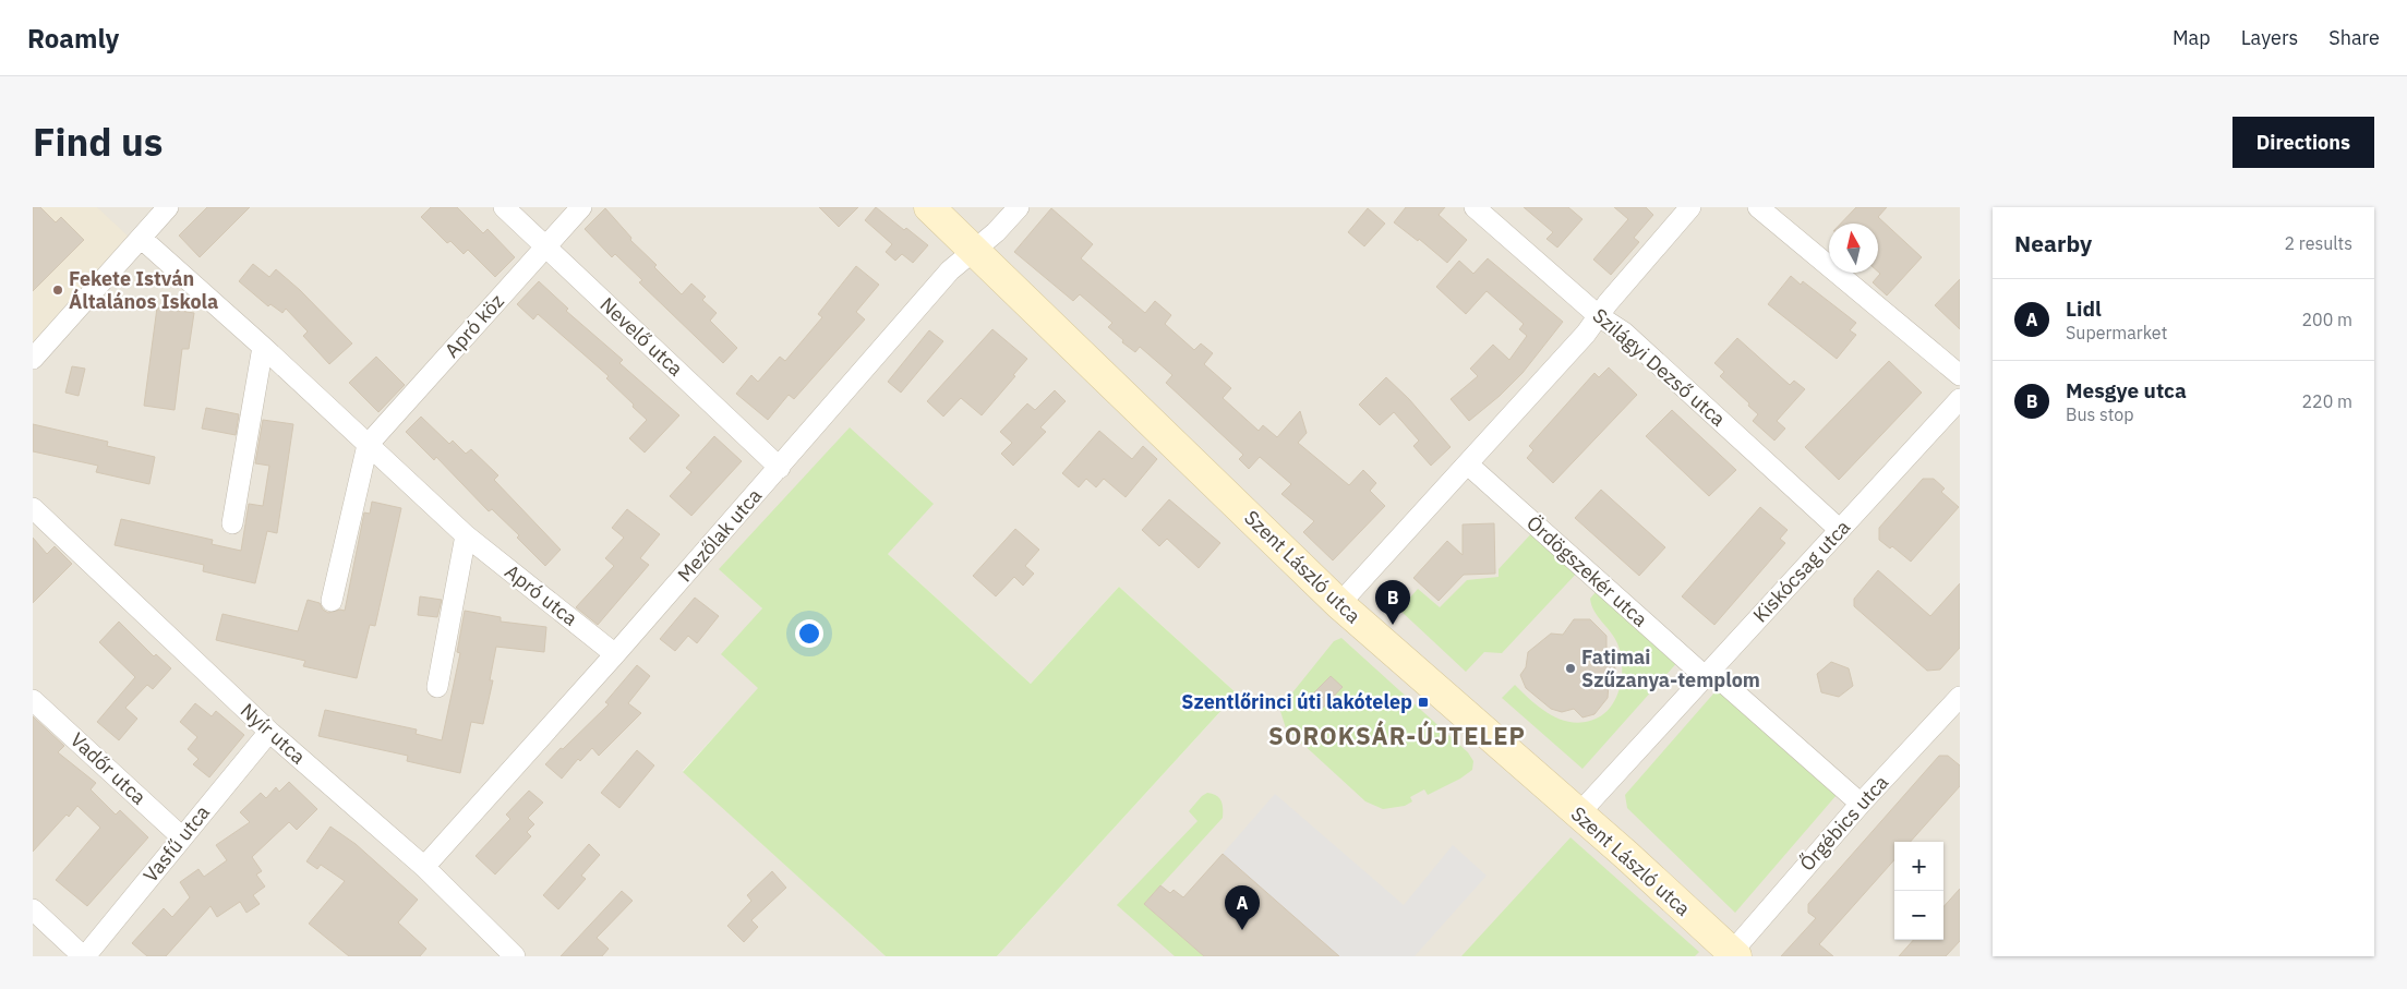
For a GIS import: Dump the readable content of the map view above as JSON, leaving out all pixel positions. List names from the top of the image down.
{
  "streets": {
    "street": [
      "Apró köz",
      "Nevelő utca",
      "Szilágyi Dezső utca",
      "Mezőlak utca",
      "Szent László utca",
      "Ördögszekér utca",
      "Kiskócsag utca",
      "Apró utca",
      "Nyír utca",
      "Vadőr utca",
      "Őrgébics utca",
      "Vasfű utca"
    ]
  },
  "crossings": [
    ["Apró köz", "Nevelő utca"],
    ["Apró köz", "Apró utca"],
    ["Nevelő utca", "Mezőlak utca"],
    ["Szilágyi Dezső utca", "Kiskócsag utca"],
    ["Mezőlak utca", "Szent László utca"],
    ["Mezőlak utca", "Apró utca"],
    ["Mezőlak utca", "Nyír utca"],
    ["Szent László utca", "Kiskócsag utca"],
    ["Szent László utca", "Őrgébics utca"],
    ["Ördögszekér utca", "Kiskócsag utca"],
    ["Ördögszekér utca", "Őrgébics utca"],
    ["Nyír utca", "Vasfű utca"],
    ["Vadőr utca", "Vasfű utca"]
  ],
  "districts": ["SOROKSÁR-ÚJTELEP"],
  "places": {
    "other": ["Fekete István Általános Iskola", "Fatimai Szűzanya-templom"],
    "transit": ["Szentlőrinci úti lakótelep"]
  },
  "north": "top",
  "page": {
    "header": "Roamly",
    "nav": ["Map", "Layers", "Share"],
    "title": "Find us",
    "buttons": "Directions",
    "heading": ["Nearby", "2 results"],
    "list": [
      {
        "mark": "A",
        "name": "Lidl",
        "note": "Supermarket",
        "value": "200 m"
      },
      {
        "mark": "B",
        "name": "Mesgye utca",
        "note": "Bus stop",
        "value": "220 m"
      }
    ],
    "pins": ["B", "A"],
    "map_buttons": ["+", "−"]
  }
}
